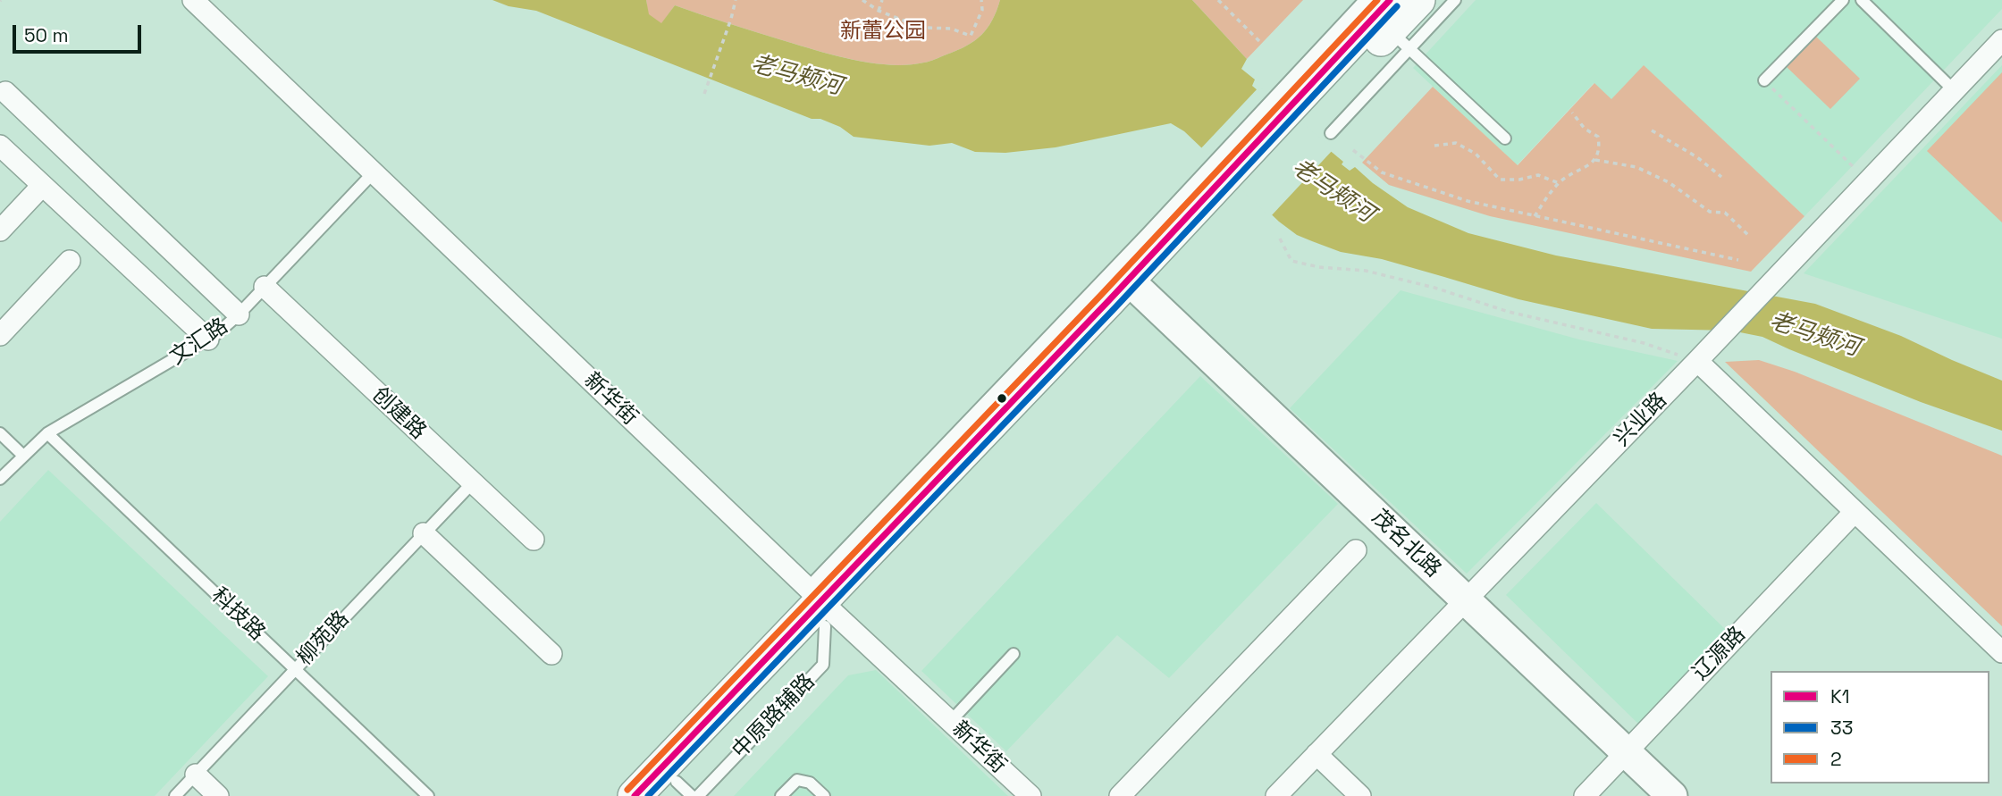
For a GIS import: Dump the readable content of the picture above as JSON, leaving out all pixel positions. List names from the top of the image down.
{
  "streets": {
    "street": [
      "新华街",
      "创建路",
      "兴业路",
      "茂名北路",
      "辽源路"
    ],
    "lane": ["文汇路", "科技路", "柳苑路"]
  },
  "crossings": [
    ["文汇路", "新华街"],
    ["文汇路", "创建路"],
    ["文汇路", "科技路"],
    ["创建路", "柳苑路"],
    ["兴业路", "茂名北路"],
    ["茂名北路", "辽源路"],
    ["科技路", "柳苑路"]
  ],
  "water": ["老马颊河"],
  "parks": ["新蕾公园"],
  "lines": ["transit line K1", "transit line 2", "transit line 33"],
  "legend": ["K1", "33", "2"],
  "scale_bar": "50 m"
}
